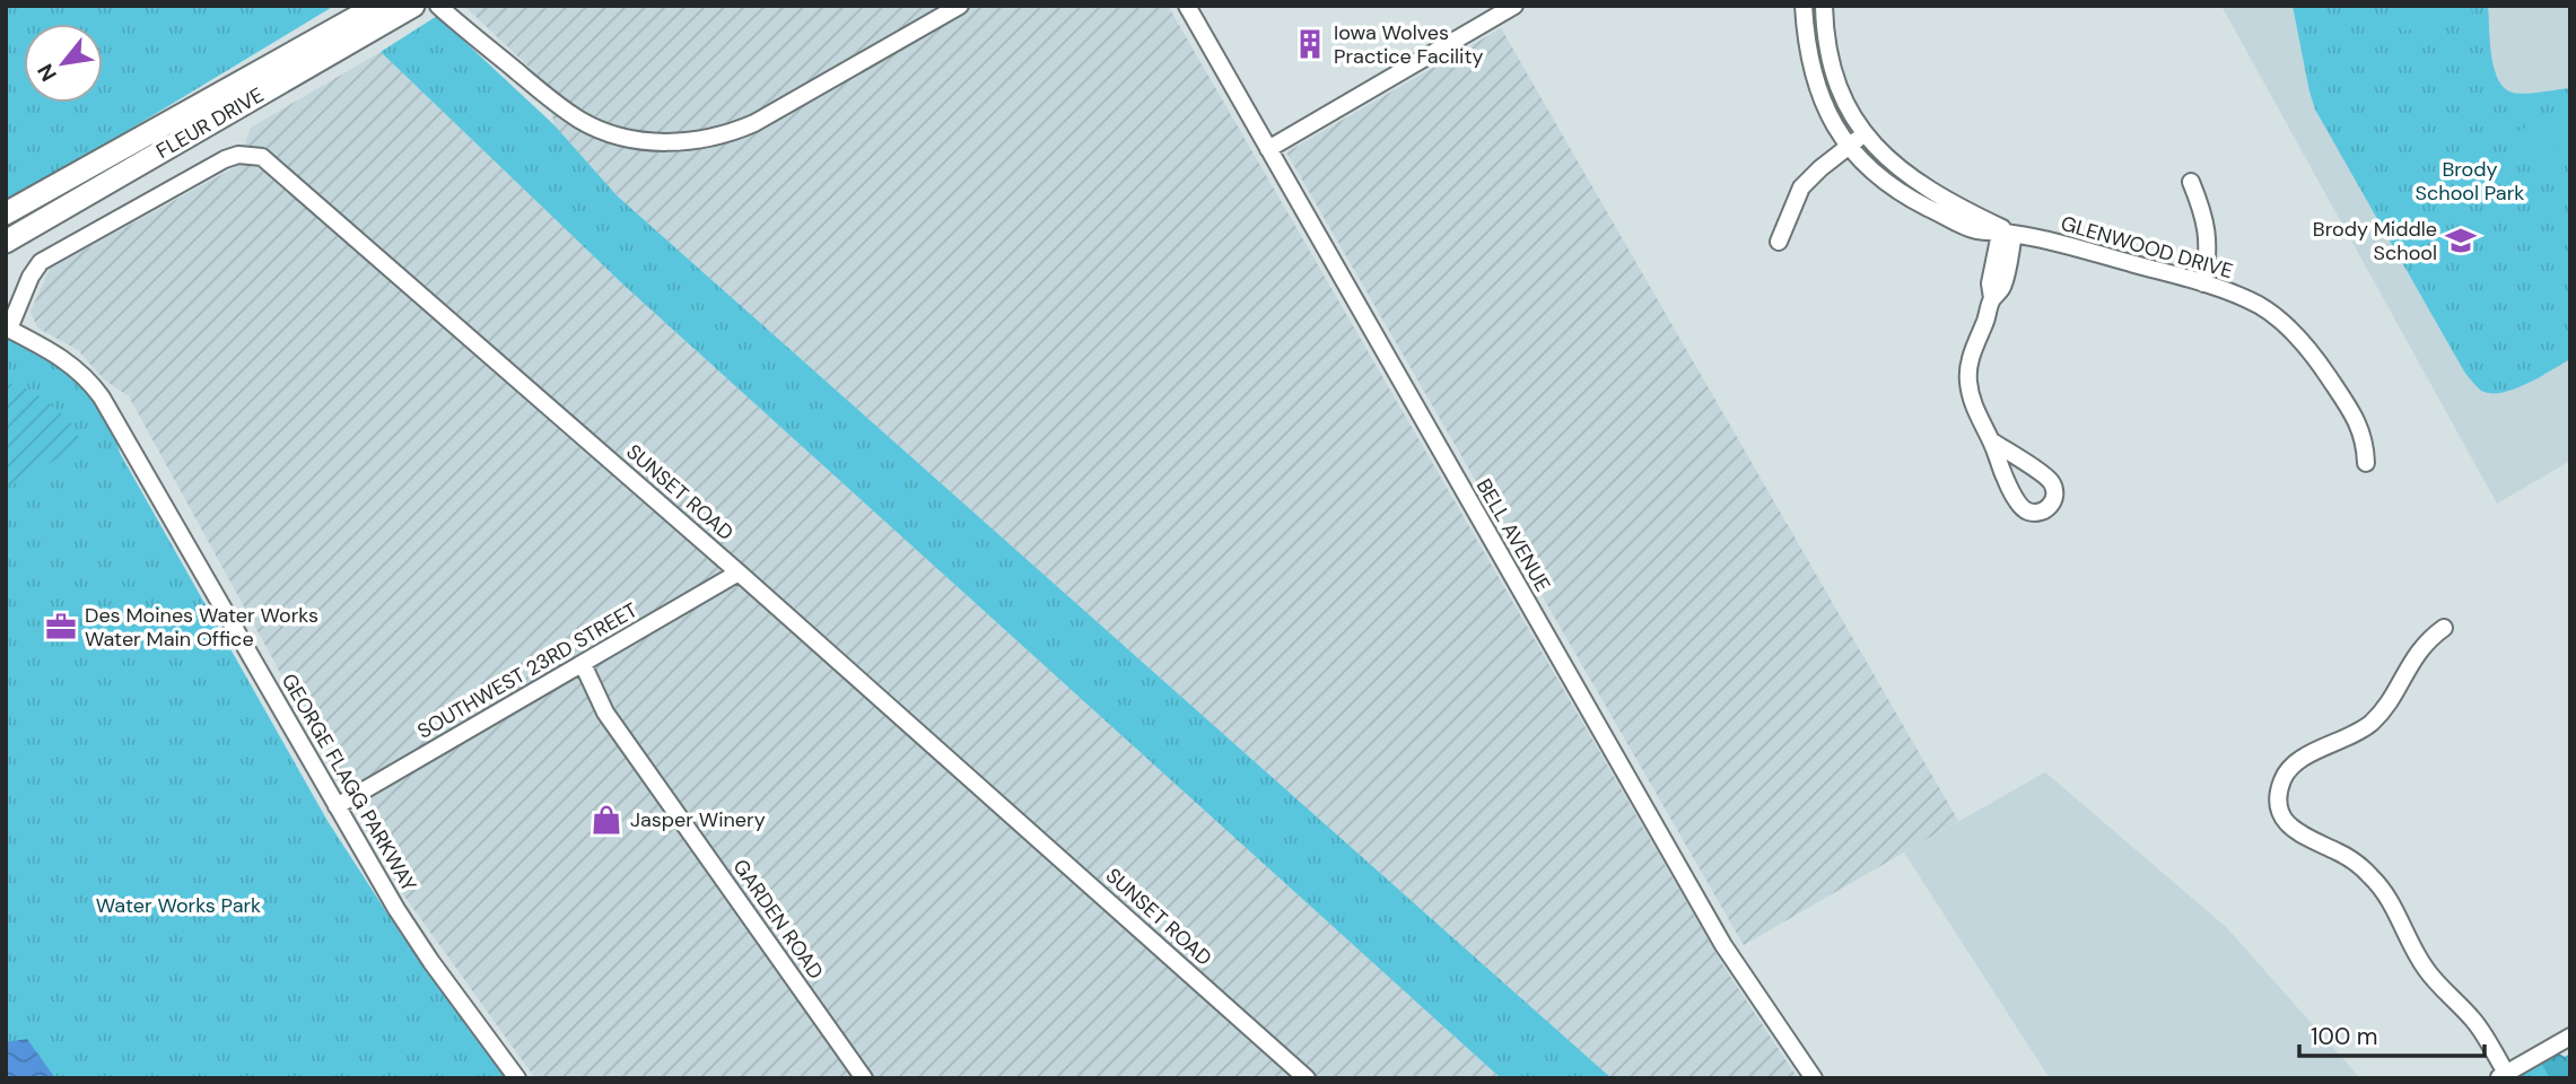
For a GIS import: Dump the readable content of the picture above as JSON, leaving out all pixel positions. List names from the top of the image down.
{
  "streets": {
    "main road": ["FLEUR DRIVE"],
    "street": [
      "GLENWOOD DRIVE",
      "SUNSET ROAD",
      "BELL AVENUE",
      "SOUTHWEST 23RD STREET",
      "GEORGE FLAGG PARKWAY",
      "GARDEN ROAD"
    ]
  },
  "crossings": [
    ["SUNSET ROAD", "SOUTHWEST 23RD STREET"],
    ["SUNSET ROAD", "GEORGE FLAGG PARKWAY"],
    ["SOUTHWEST 23RD STREET", "GEORGE FLAGG PARKWAY"],
    ["SOUTHWEST 23RD STREET", "GARDEN ROAD"]
  ],
  "parks": ["Brody School Park", "Water Works Park"],
  "places": {
    "building": ["Iowa Wolves Practice Facility"],
    "school or university": ["Brody Middle School"],
    "office": ["Des Moines Water Works Water Main Office"],
    "shop": ["Jasper Winery"]
  },
  "scale_bar": "100 m",
  "north": "bottom left"
}
